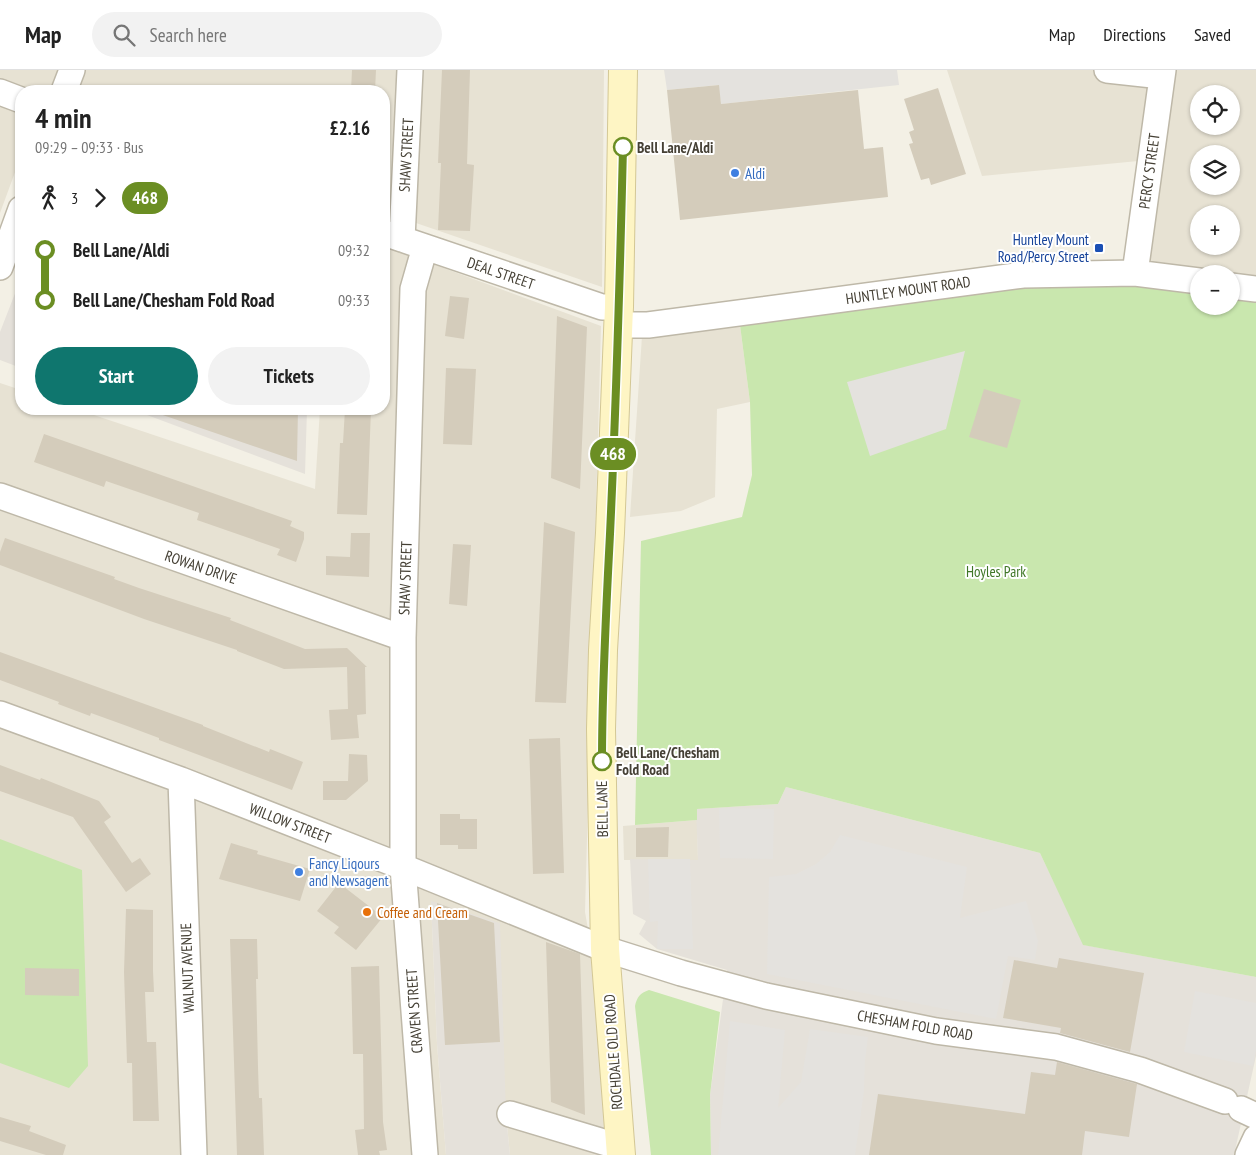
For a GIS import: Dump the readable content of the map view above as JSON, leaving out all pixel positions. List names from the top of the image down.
{
  "streets": {
    "main road": ["BELL LANE", "ROCHDALE OLD ROAD"],
    "street": [
      "SHAW STREET",
      "PERCY STREET",
      "DEAL STREET",
      "HUNTLEY MOUNT ROAD",
      "ROWAN DRIVE",
      "WILLOW STREET",
      "WALNUT AVENUE",
      "CRAVEN STREET",
      "CHESHAM FOLD ROAD"
    ]
  },
  "crossings": [
    ["SHAW STREET", "DEAL STREET"],
    ["SHAW STREET", "ROWAN DRIVE"],
    ["SHAW STREET", "WILLOW STREET"],
    ["SHAW STREET", "CRAVEN STREET"],
    ["PERCY STREET", "HUNTLEY MOUNT ROAD"],
    ["DEAL STREET", "HUNTLEY MOUNT ROAD"],
    ["DEAL STREET", "BELL LANE"],
    ["HUNTLEY MOUNT ROAD", "BELL LANE"],
    ["BELL LANE", "WILLOW STREET"],
    ["BELL LANE", "CHESHAM FOLD ROAD"],
    ["BELL LANE", "ROCHDALE OLD ROAD"],
    ["WILLOW STREET", "WALNUT AVENUE"],
    ["WILLOW STREET", "CRAVEN STREET"],
    ["WILLOW STREET", "CHESHAM FOLD ROAD"],
    ["WILLOW STREET", "ROCHDALE OLD ROAD"],
    ["CHESHAM FOLD ROAD", "ROCHDALE OLD ROAD"]
  ],
  "parks": ["Hoyles Park"],
  "places": {
    "other": [
      "Bell Lane/Aldi",
      "Aldi",
      "Bell Lane/Chesham Fold Road",
      "Fancy Liqours and Newsagent",
      "Coffee and Cream"
    ],
    "transit": ["Huntley Mount Road/Percy Street"]
  },
  "lines": ["bus line 468"],
  "page": {
    "header": "Map",
    "search": "Search here",
    "nav": ["Map", "Directions", "Saved"],
    "on_map": "468",
    "map_buttons": ["+", "−"],
    "heading": ["4 min", "09:29 – 09:33 · Bus", "£2.16"],
    "legs": ["3", "468"],
    "list": [
      {
        "name": "Bell Lane/Aldi",
        "value": "09:32"
      },
      {
        "name": "Bell Lane/Chesham Fold Road",
        "value": "09:33"
      }
    ],
    "buttons": ["Start", "Tickets"]
  }
}
